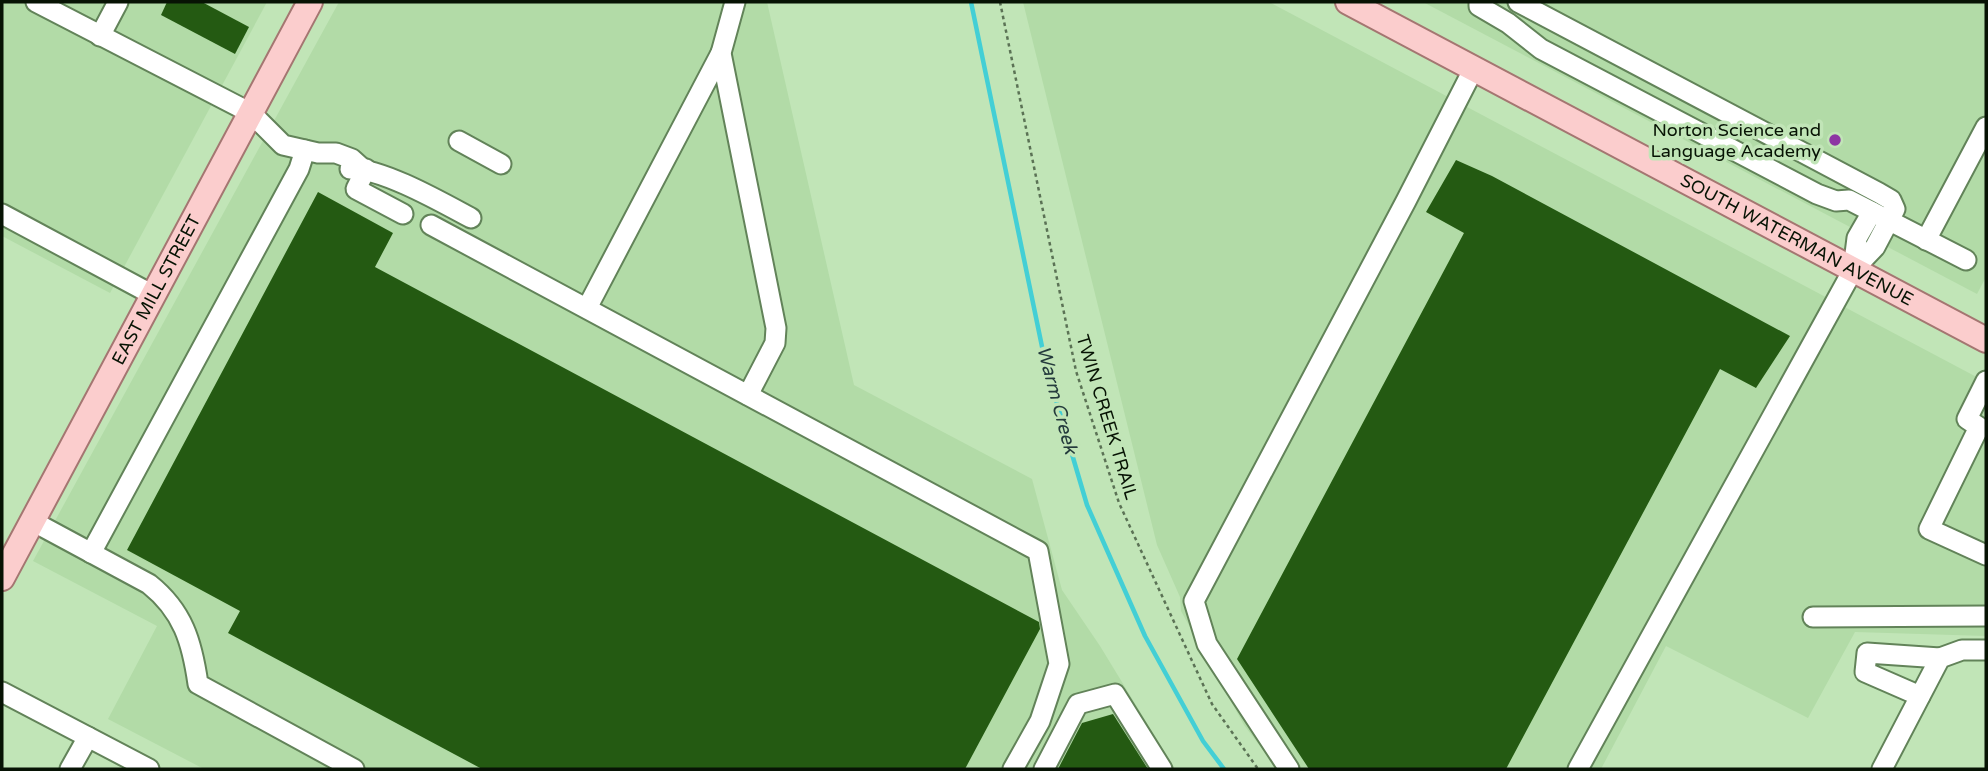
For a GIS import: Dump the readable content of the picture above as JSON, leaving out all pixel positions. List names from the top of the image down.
{
  "streets": {
    "main road": ["SOUTH WATERMAN AVENUE", "EAST MILL STREET"],
    "path": ["TWIN CREEK TRAIL"]
  },
  "water": ["Warm Creek"],
  "places": ["Norton Science and Language Academy"]
}
